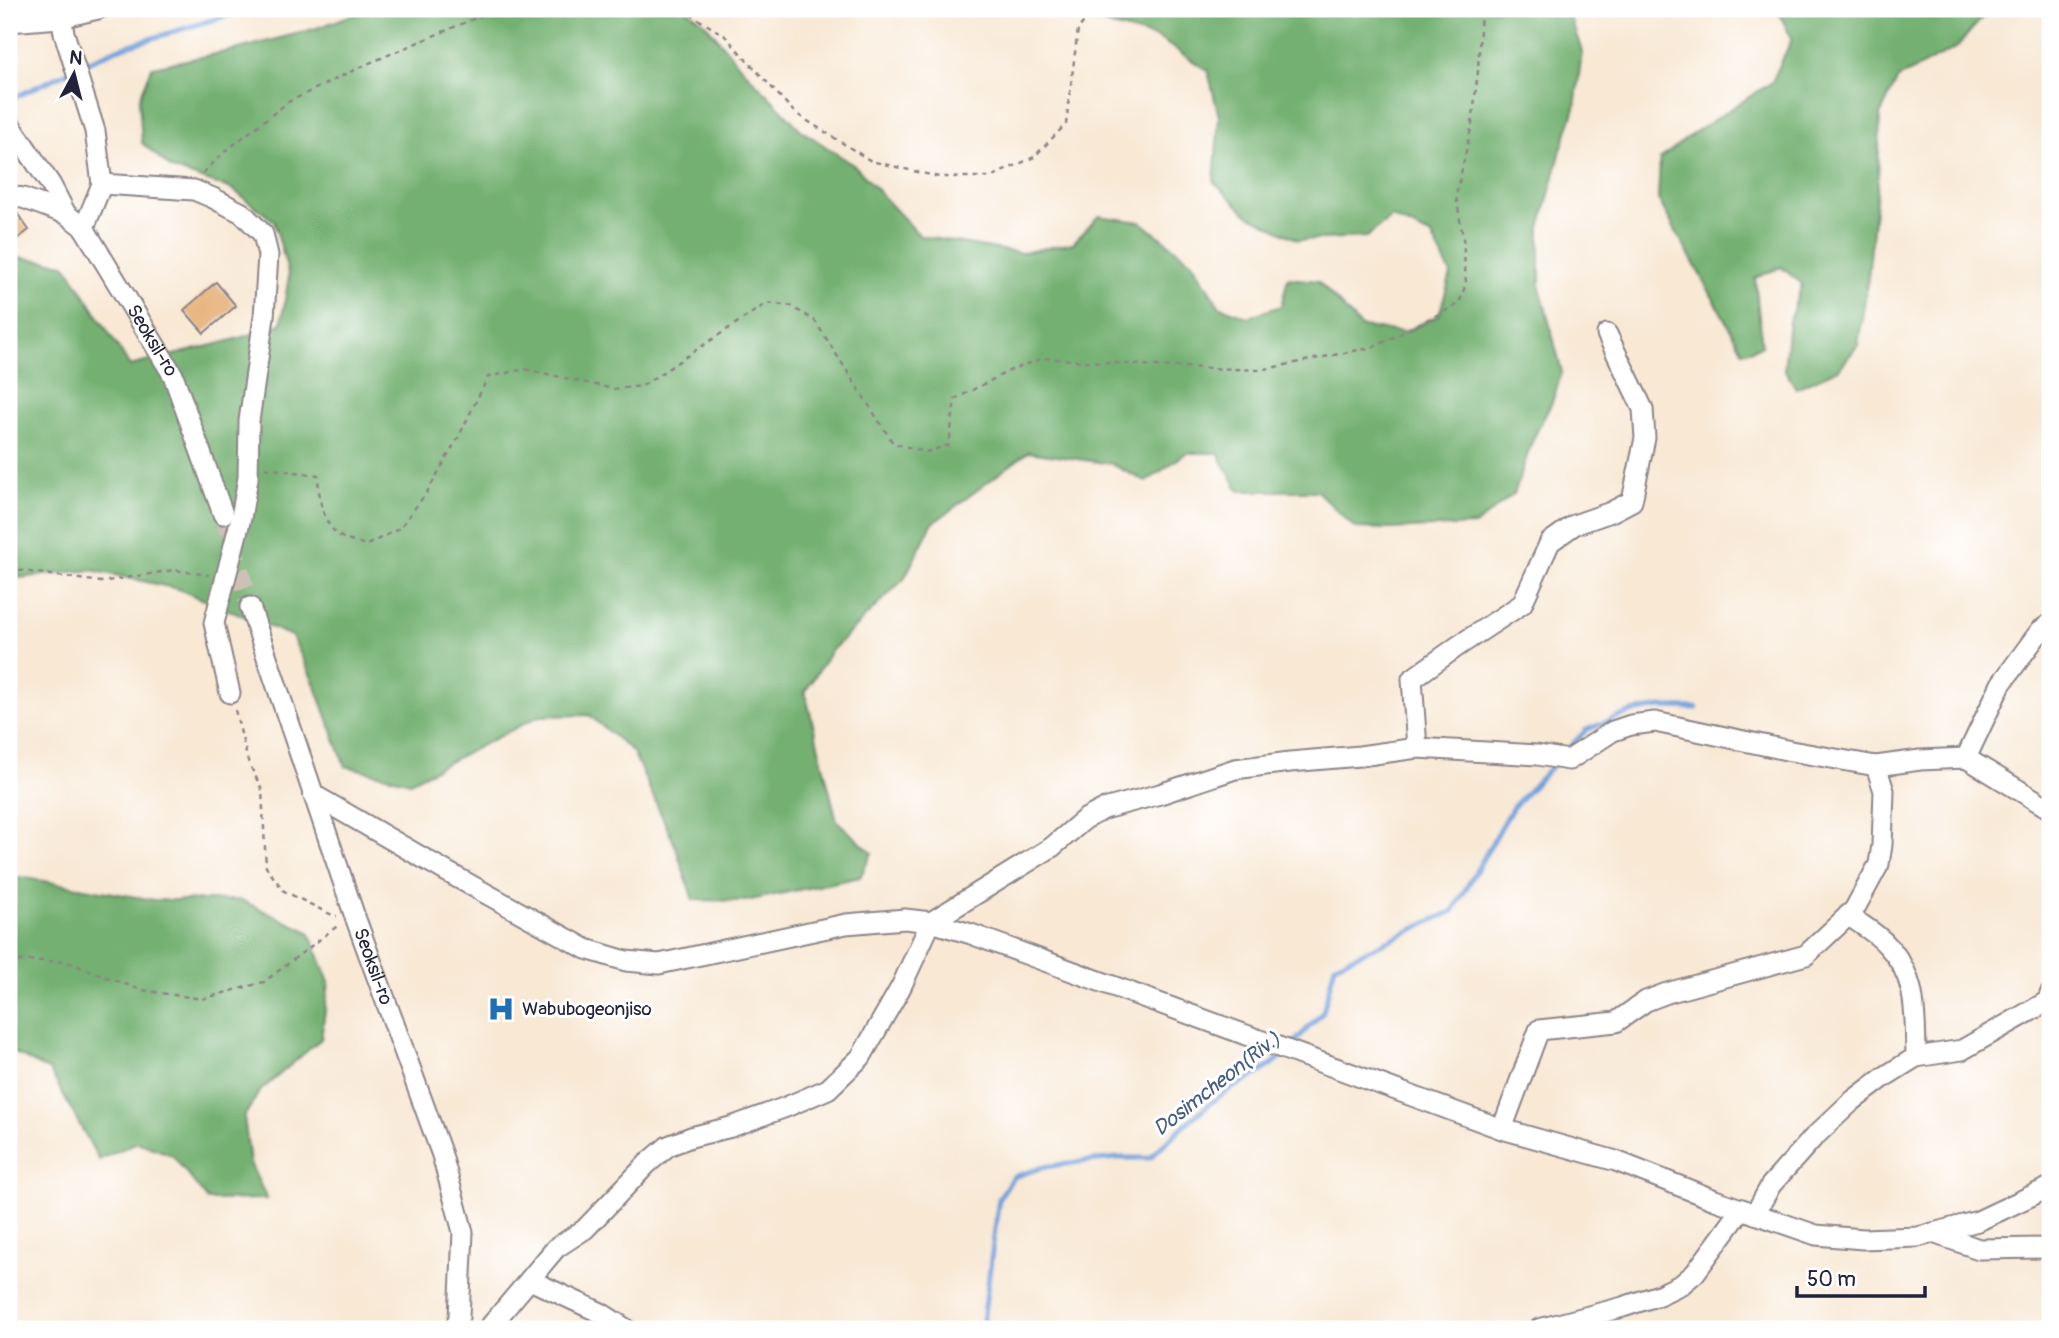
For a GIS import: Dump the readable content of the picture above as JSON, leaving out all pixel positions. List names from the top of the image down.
{
  "streets": {
    "street": ["Seoksil-ro"]
  },
  "water": ["Dosimcheon(Riv.)"],
  "places": {
    "hospital": ["Wabubogeonjiso"]
  },
  "scale_bar": "50 m",
  "north": "top"
}
